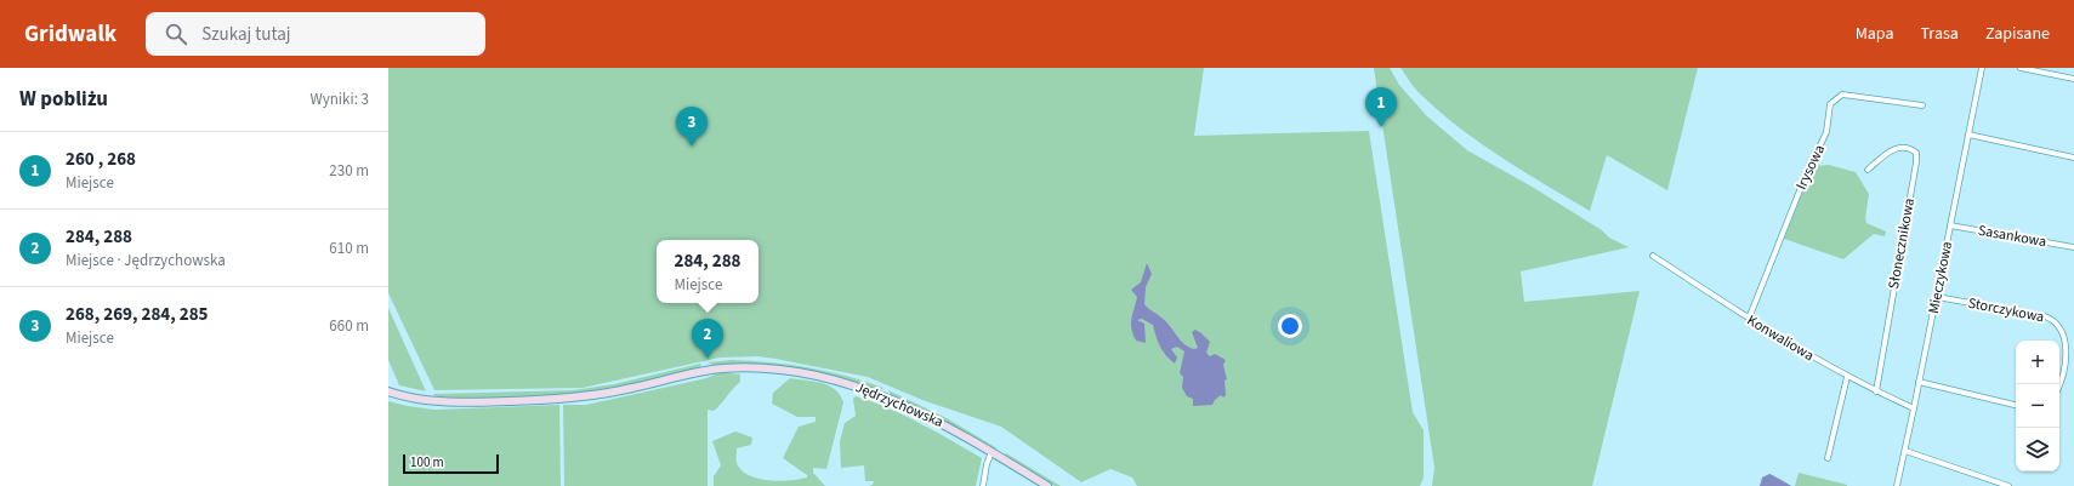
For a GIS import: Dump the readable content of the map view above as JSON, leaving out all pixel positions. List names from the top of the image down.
{
  "streets": {
    "main road": ["Jędrzychowska"],
    "street": [
      "Irysowa",
      "Sasankowa",
      "Słonecznikowa",
      "Mieczykowa",
      "Storczykowa",
      "Konwaliowa"
    ]
  },
  "crossings": [
    ["Irysowa", "Konwaliowa"],
    ["Sasankowa", "Mieczykowa"],
    ["Słonecznikowa", "Konwaliowa"],
    ["Mieczykowa", "Storczykowa"],
    ["Mieczykowa", "Konwaliowa"]
  ],
  "scale_bar": "100 m",
  "page": {
    "header": "Gridwalk",
    "search": "Szukaj tutaj",
    "nav": ["Mapa", "Trasa", "Zapisane"],
    "heading": ["W pobliżu", "Wyniki: 3"],
    "pins": ["1", "3", "2"],
    "list": [
      {
        "mark": "1",
        "name": "260 , 268",
        "note": "Miejsce",
        "value": "230 m"
      },
      {
        "mark": "2",
        "name": "284, 288",
        "note": "Miejsce · Jędrzychowska",
        "value": "610 m"
      },
      {
        "mark": "3",
        "name": "268, 269, 284, 285",
        "note": "Miejsce",
        "value": "660 m"
      }
    ],
    "popup": ["284, 288", "Miejsce"],
    "map_buttons": ["+", "−"],
    "scale": "100 m"
  }
}
